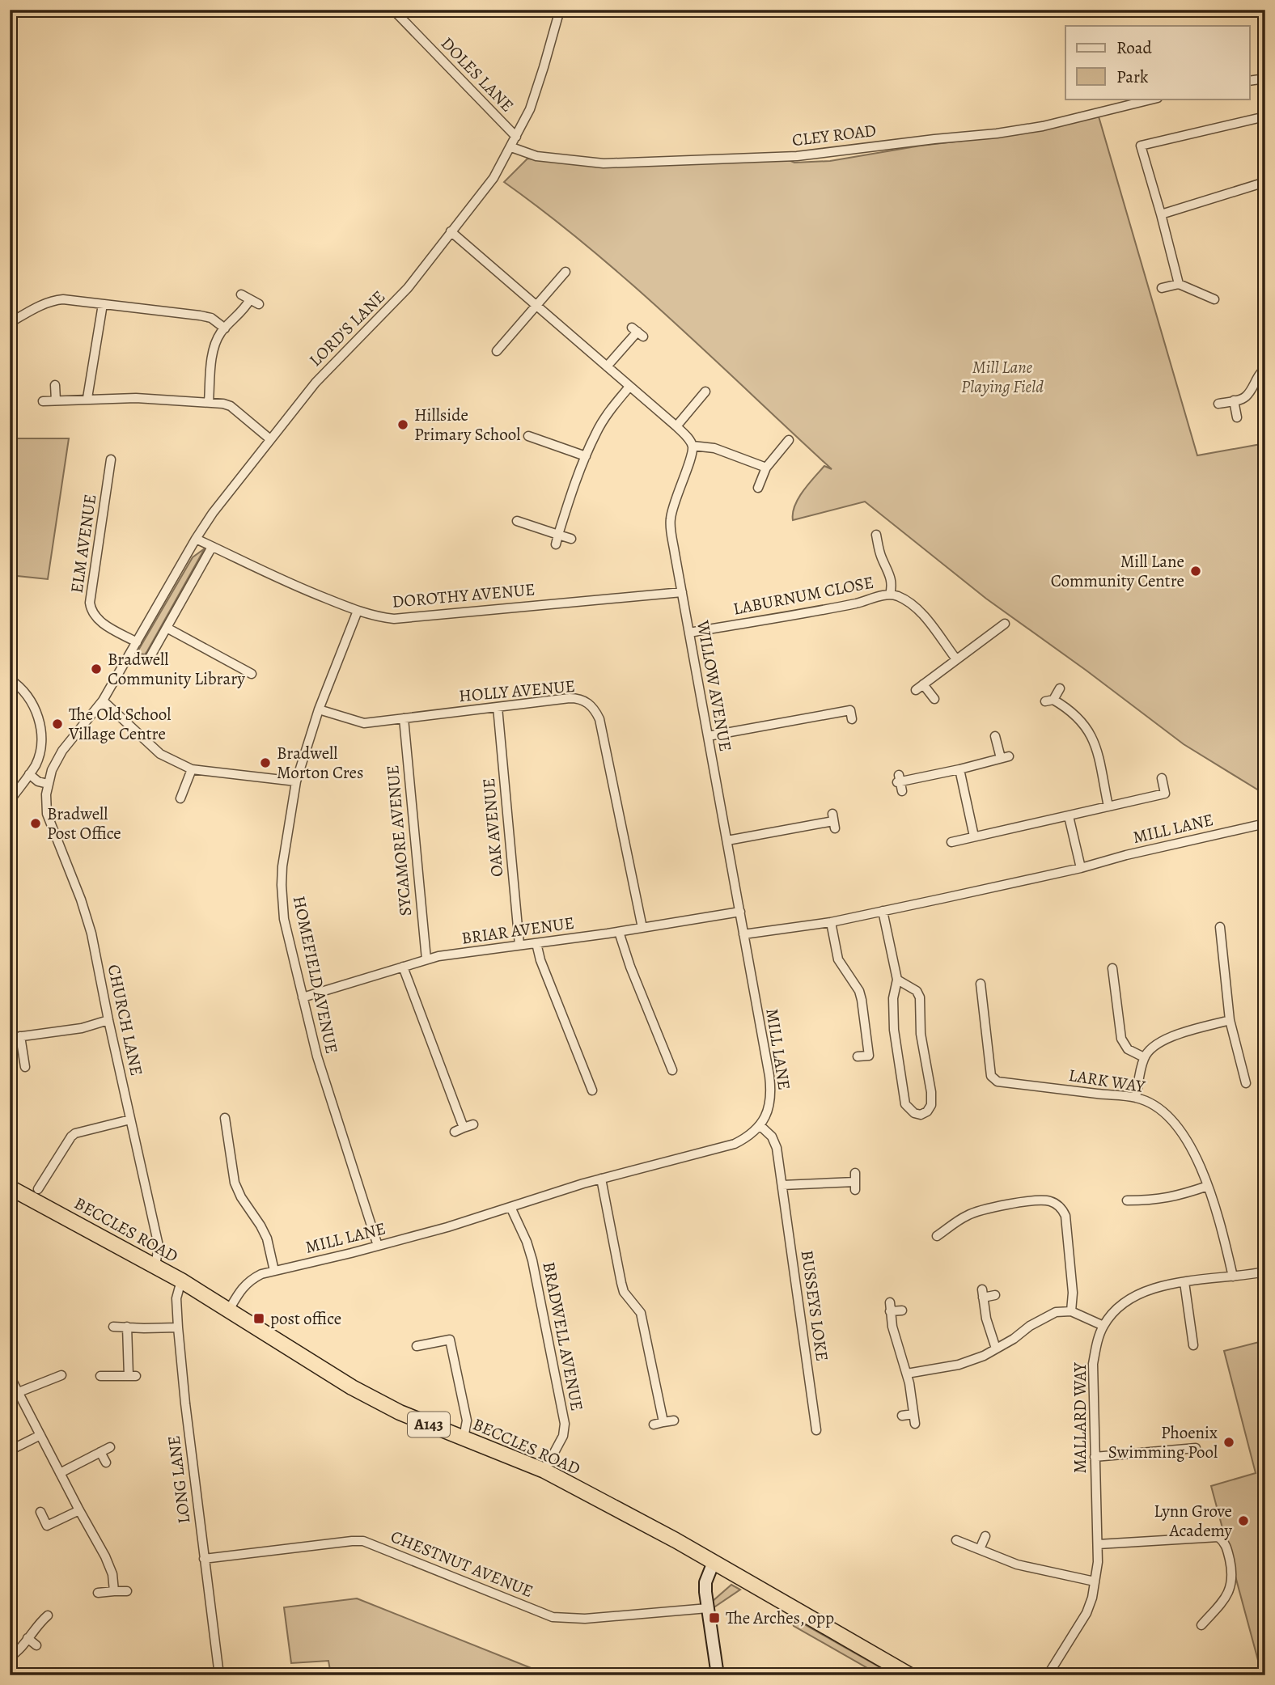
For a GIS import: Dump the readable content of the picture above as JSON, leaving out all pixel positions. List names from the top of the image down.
{
  "streets": {
    "highway": ["BECCLES ROAD", "A143"],
    "street": [
      "DOLES LANE",
      "CLEY ROAD",
      "LORD'S LANE",
      "ELM AVENUE",
      "DOROTHY AVENUE",
      "LABURNUM CLOSE",
      "WILLOW AVENUE",
      "HOLLY AVENUE",
      "OAK AVENUE",
      "MILL LANE",
      "SYCAMORE AVENUE",
      "BRIAR AVENUE",
      "HOMEFIELD AVENUE",
      "CHURCH LANE",
      "LARK WAY",
      "BUSSEYS LOKE",
      "BRADWELL AVENUE",
      "MALLARD WAY",
      "LONG LANE",
      "CHESTNUT AVENUE"
    ]
  },
  "crossings": [
    ["DOLES LANE", "LORD'S LANE"],
    ["CLEY ROAD", "LORD'S LANE"],
    ["LORD'S LANE", "ELM AVENUE"],
    ["LORD'S LANE", "DOROTHY AVENUE"],
    ["LORD'S LANE", "CHURCH LANE"],
    ["DOROTHY AVENUE", "WILLOW AVENUE"],
    ["DOROTHY AVENUE", "HOMEFIELD AVENUE"],
    ["LABURNUM CLOSE", "WILLOW AVENUE"],
    ["WILLOW AVENUE", "MILL LANE"],
    ["WILLOW AVENUE", "BRIAR AVENUE"],
    ["HOLLY AVENUE", "OAK AVENUE"],
    ["HOLLY AVENUE", "SYCAMORE AVENUE"],
    ["HOLLY AVENUE", "BRIAR AVENUE"],
    ["HOLLY AVENUE", "HOMEFIELD AVENUE"],
    ["OAK AVENUE", "BRIAR AVENUE"],
    ["MILL LANE", "HOMEFIELD AVENUE"],
    ["MILL LANE", "BECCLES ROAD"],
    ["MILL LANE", "BUSSEYS LOKE"],
    ["MILL LANE", "BRADWELL AVENUE"],
    ["SYCAMORE AVENUE", "BRIAR AVENUE"],
    ["BRIAR AVENUE", "HOMEFIELD AVENUE"],
    ["CHURCH LANE", "BECCLES ROAD"],
    ["LARK WAY", "MALLARD WAY"],
    ["BECCLES ROAD", "BRADWELL AVENUE"],
    ["BECCLES ROAD", "LONG LANE"],
    ["LONG LANE", "CHESTNUT AVENUE"]
  ],
  "parks": ["Mill Lane Playing Field"],
  "places": {
    "other": [
      "Hillside Primary School",
      "Mill Lane Community Centre",
      "Bradwell Community Library",
      "The Old School Village Centre",
      "Bradwell Morton Cres",
      "Bradwell Post Office",
      "Phoenix Swimming Pool",
      "Lynn Grove Academy"
    ],
    "transit": ["post office", "The Arches, opp"]
  },
  "legend": ["Road", "Park"]
}
